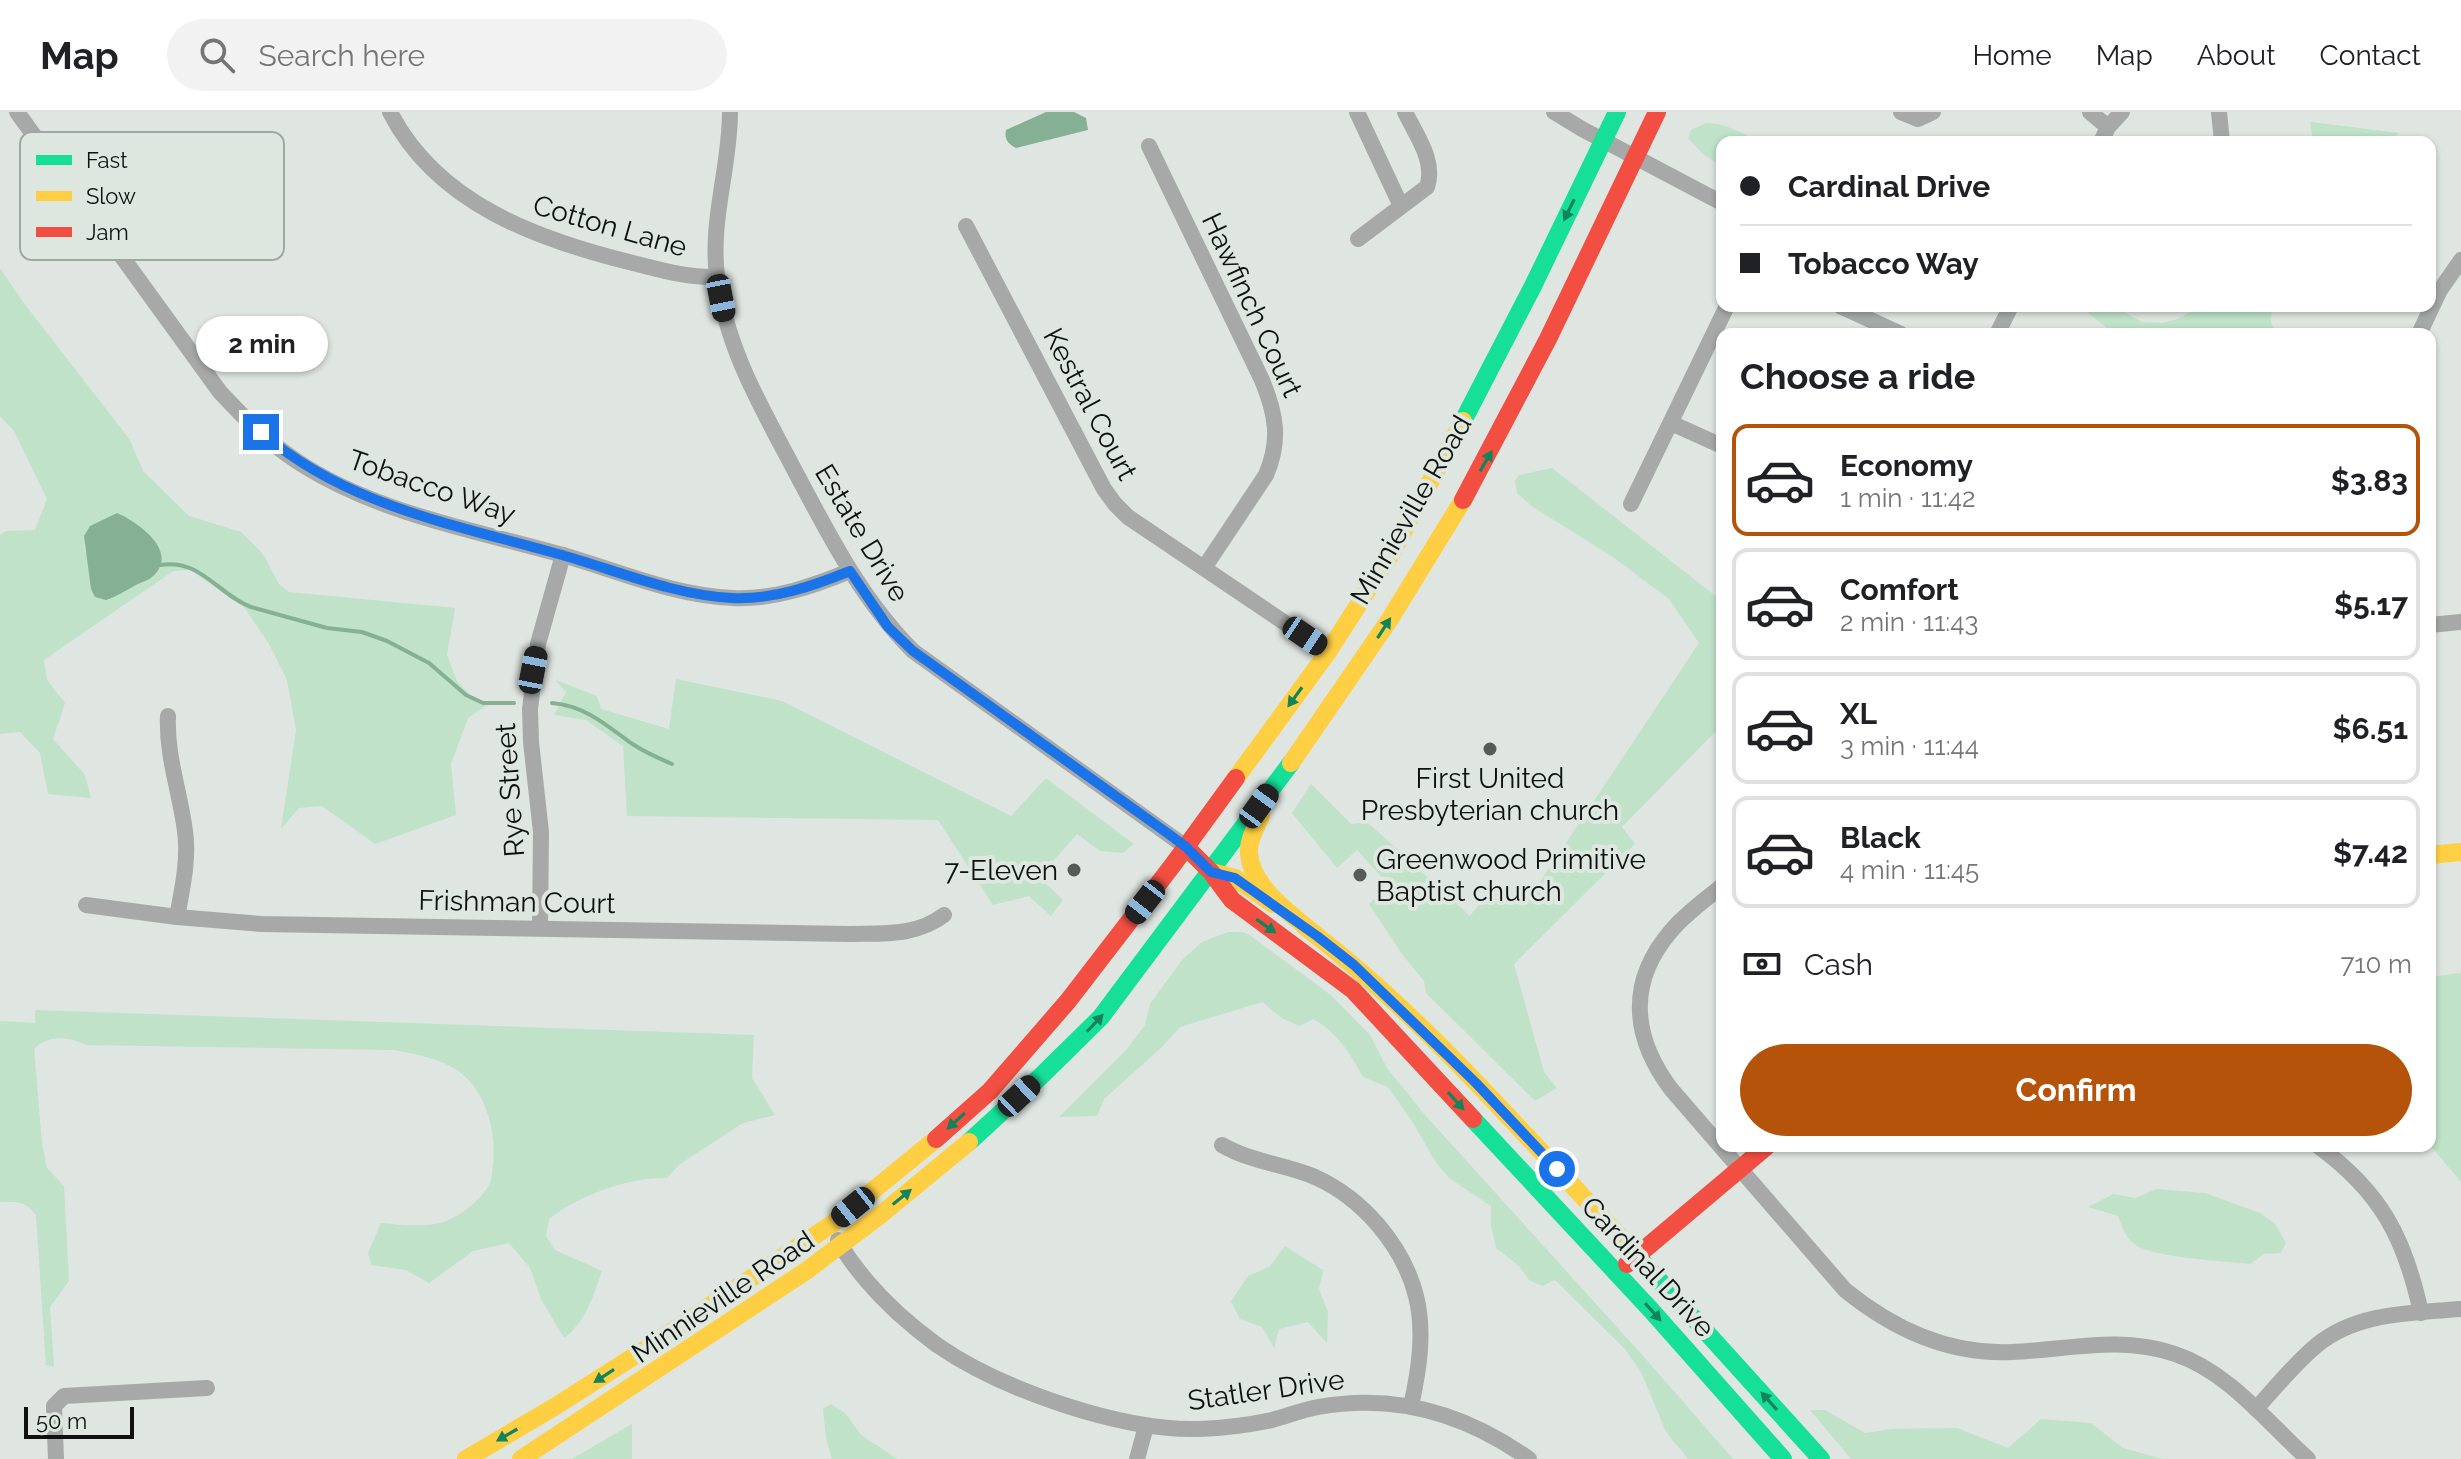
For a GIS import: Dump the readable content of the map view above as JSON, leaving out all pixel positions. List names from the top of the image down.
{
  "streets": {
    "main road": ["Minnieville Road", "Cardinal Drive"],
    "street": [
      "Cotton Lane",
      "Hawfinch Court",
      "Kestral Court",
      "Tobacco Way",
      "Estate Drive",
      "Rye Street",
      "Frishman Court",
      "Statler Drive"
    ]
  },
  "crossings": [
    ["Cotton Lane", "Estate Drive"],
    ["Hawfinch Court", "Kestral Court"],
    ["Kestral Court", "Minnieville Road"],
    ["Tobacco Way", "Estate Drive"],
    ["Tobacco Way", "Rye Street"],
    ["Minnieville Road", "Estate Drive"],
    ["Minnieville Road", "Cardinal Drive"],
    ["Minnieville Road", "Statler Drive"],
    ["Estate Drive", "Cardinal Drive"],
    ["Rye Street", "Frishman Court"]
  ],
  "places": ["First United Presbyterian church", "7-Eleven", "Greenwood Primitive Baptist church"],
  "legend": ["Fast", "Slow", "Jam"],
  "scale_bar": "50 m",
  "page": {
    "header": "Map",
    "search": "Search here",
    "nav": [
      "Home",
      "Map",
      "About",
      "Contact"
    ],
    "banner": ["Cardinal Drive", "Tobacco Way"],
    "bubble": "2 min",
    "heading": "Choose a ride",
    "list": [
      {
        "name": "Economy",
        "note": "1 min · 11:42",
        "value": "$3.83"
      },
      {
        "name": "Comfort",
        "note": "2 min · 11:43",
        "value": "$5.17"
      },
      {
        "name": "XL",
        "note": "3 min · 11:44",
        "value": "$6.51"
      },
      {
        "name": "Black",
        "note": "4 min · 11:45",
        "value": "$7.42"
      }
    ],
    "pay": ["Cash", "710 m"],
    "buttons": "Confirm",
    "scale": "50 m"
  }
}
